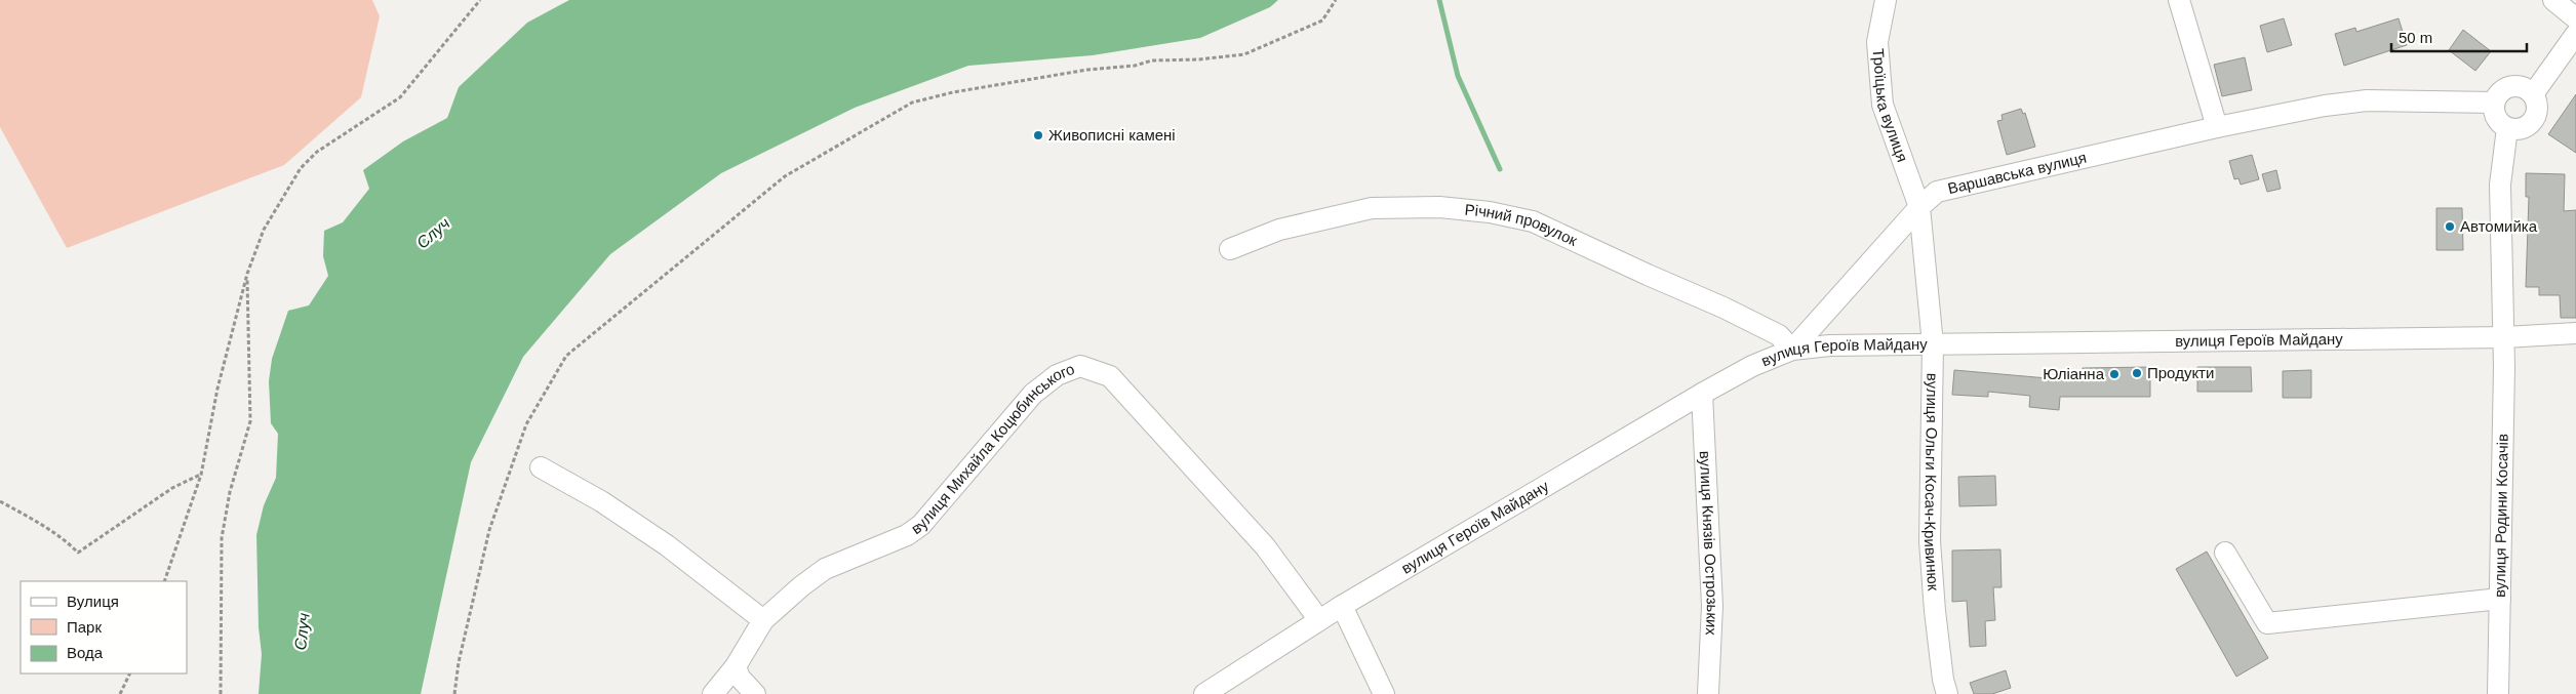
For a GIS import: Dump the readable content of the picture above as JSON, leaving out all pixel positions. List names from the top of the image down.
{
  "streets": {
    "street": [
      "Троїцька вулиця",
      "Варшавська вулиця",
      "Річний провулок",
      "вулиця Героїв Майдану",
      "вулиця Михайла Коцюбинського",
      "вулиця Ольги Косач-Кривинюк",
      "вулиця Родини Косачів",
      "вулиця Князів Острозьких"
    ]
  },
  "crossings": [
    ["Троїцька вулиця", "Варшавська вулиця"],
    ["Троїцька вулиця", "вулиця Ольги Косач-Кривинюк"],
    ["Варшавська вулиця", "Річний провулок"],
    ["Варшавська вулиця", "вулиця Героїв Майдану"],
    ["Варшавська вулиця", "вулиця Ольги Косач-Кривинюк"],
    ["Варшавська вулиця", "вулиця Родини Косачів"],
    ["Річний провулок", "вулиця Героїв Майдану"],
    ["вулиця Героїв Майдану", "вулиця Михайла Коцюбинського"],
    ["вулиця Героїв Майдану", "вулиця Ольги Косач-Кривинюк"],
    ["вулиця Героїв Майдану", "вулиця Родини Косачів"],
    ["вулиця Героїв Майдану", "вулиця Князів Острозьких"]
  ],
  "water": ["Случ"],
  "places": [
    "Живописні камені",
    "Автомийка",
    "Продукти",
    "Юліанна"
  ],
  "legend": ["Вулиця", "Парк", "Вода"],
  "scale_bar": "50 m"
}
